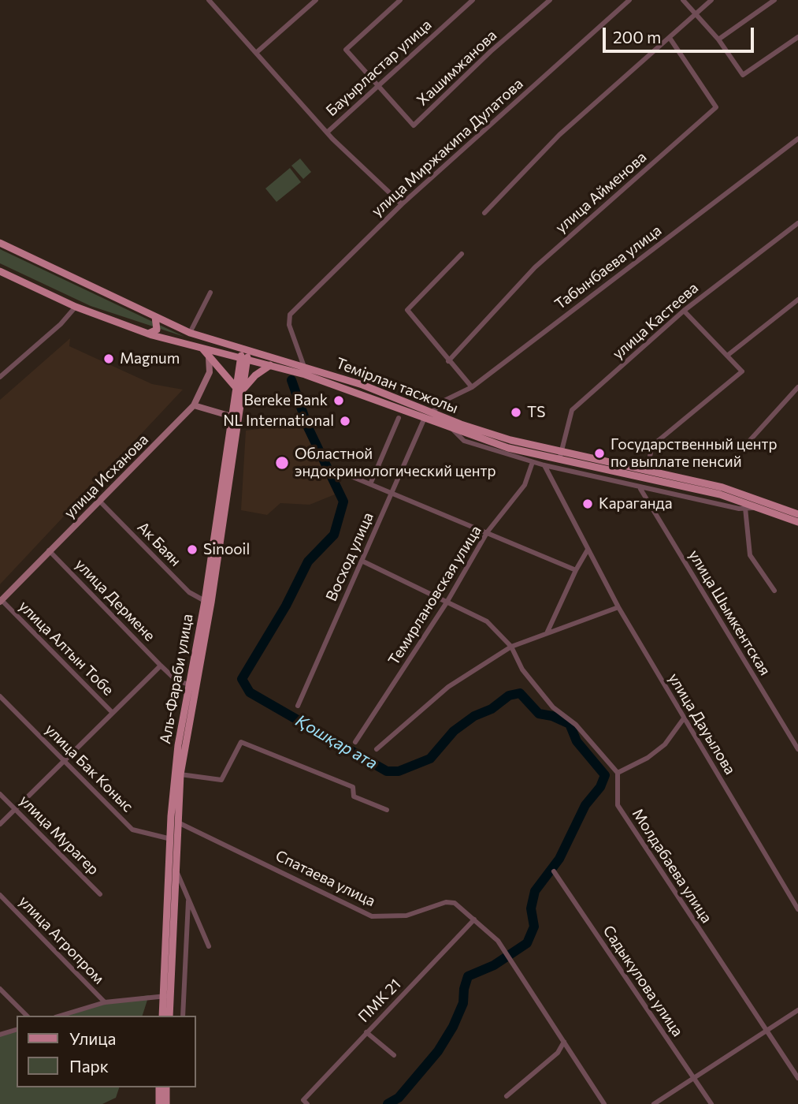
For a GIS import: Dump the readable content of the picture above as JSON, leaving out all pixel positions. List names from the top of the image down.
{
  "streets": {
    "main road": ["Темірлан тасжолы", "улица Исханова", "Аль-Фараби улица"],
    "street": [
      "Бауырластар улица",
      "Хашимжанова",
      "улица Миржакипа Дулатова",
      "улица Айменова",
      "Табынбаева улица",
      "улица Кастеева",
      "Ак Баян",
      "Восход улица",
      "Темирлановская улица",
      "улица Дермене",
      "улица Шымкентская",
      "улица Алтын Тобе",
      "улица Дауылова",
      "улица Бак Коныс",
      "улица Мурагер",
      "Молдабаева улица",
      "Спатаева улица",
      "улица Агропром",
      "Садыкулова улица",
      "ПМК 21"
    ]
  },
  "crossings": [
    ["Бауырластар улица", "Хашимжанова"],
    ["улица Миржакипа Дулатова", "Темірлан тасжолы"],
    ["Табынбаева улица", "Темірлан тасжолы"],
    ["улица Кастеева", "Темірлан тасжолы"],
    ["Темірлан тасжолы", "Восход улица"],
    ["Темірлан тасжолы", "Аль-Фараби улица"],
    ["улица Исханова", "Ак Баян"],
    ["улица Исханова", "улица Дермене"],
    ["улица Исханова", "улица Алтын Тобе"],
    ["Ак Баян", "Аль-Фараби улица"],
    ["улица Дермене", "Аль-Фараби улица"],
    ["Аль-Фараби улица", "улица Бак Коныс"],
    ["Аль-Фараби улица", "Спатаева улица"],
    ["Спатаева улица", "ПМК 21"]
  ],
  "water": ["Қошқар ата"],
  "places": [
    "Magnum",
    "Bereke Bank",
    "TS",
    "NL International",
    "Государственный центр по выплате пенсий",
    "Областной эндокринологический центр",
    "Караганда",
    "Sinooil"
  ],
  "legend": ["Улица", "Парк"],
  "scale_bar": "200 m"
}
